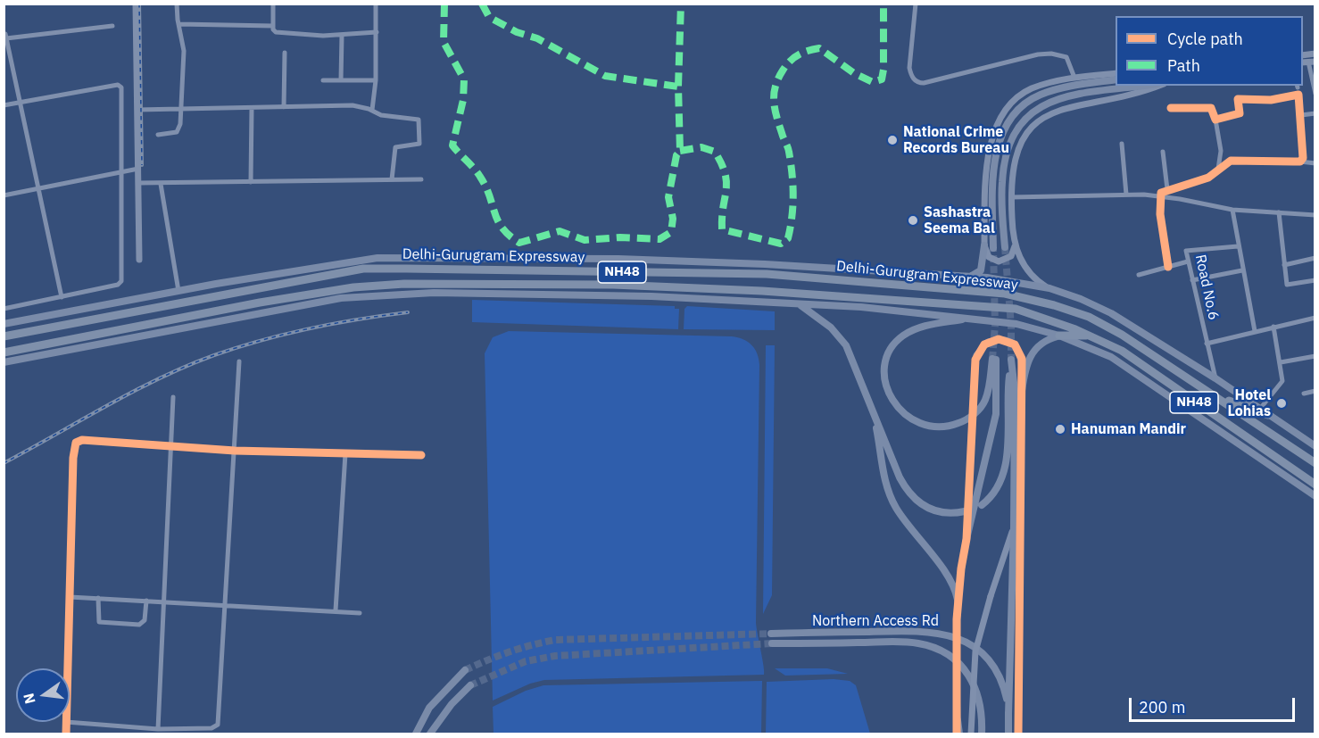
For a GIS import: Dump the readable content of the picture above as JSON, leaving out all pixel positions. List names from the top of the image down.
{
  "streets": {
    "highway": ["Delhi-Gurugram Expressway", "NH48"],
    "main road": ["Northern Access Rd"],
    "street": ["Road No.6"]
  },
  "crossings": [
    ["Delhi-Gurugram Expressway", "NH48"]
  ],
  "places": [
    "National Crime Records Bureau",
    "Sashastra Seema Bal",
    "Hotel Lohias",
    "Hanuman Mandir"
  ],
  "legend": ["Cycle path", "Path"],
  "scale_bar": "200 m",
  "north": "left"
}
